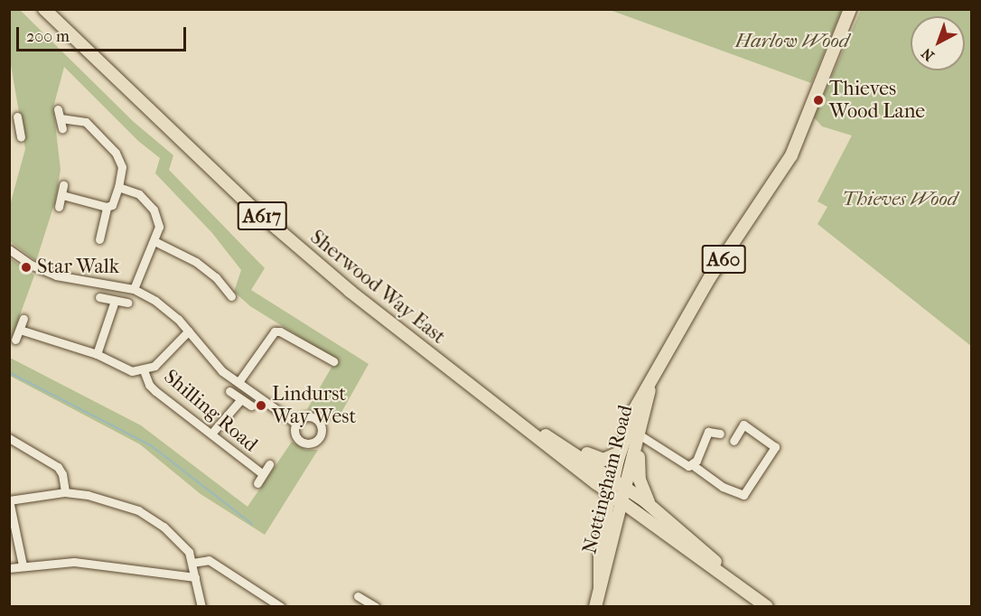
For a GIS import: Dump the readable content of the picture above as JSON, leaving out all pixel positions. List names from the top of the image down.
{
  "streets": {
    "highway": [
      "A617",
      "A60",
      "Sherwood Way East",
      "Nottingham Road"
    ],
    "street": ["Shilling Road"]
  },
  "crossings": [
    ["A617", "Sherwood Way East"],
    ["A617", "Nottingham Road"],
    ["Sherwood Way East", "Nottingham Road"]
  ],
  "parks": ["Harlow Wood", "Thieves Wood"],
  "places": ["Thieves Wood Lane", "Star Walk", "Lindurst Way West"],
  "scale_bar": "200 m",
  "north": "bottom left"
}
